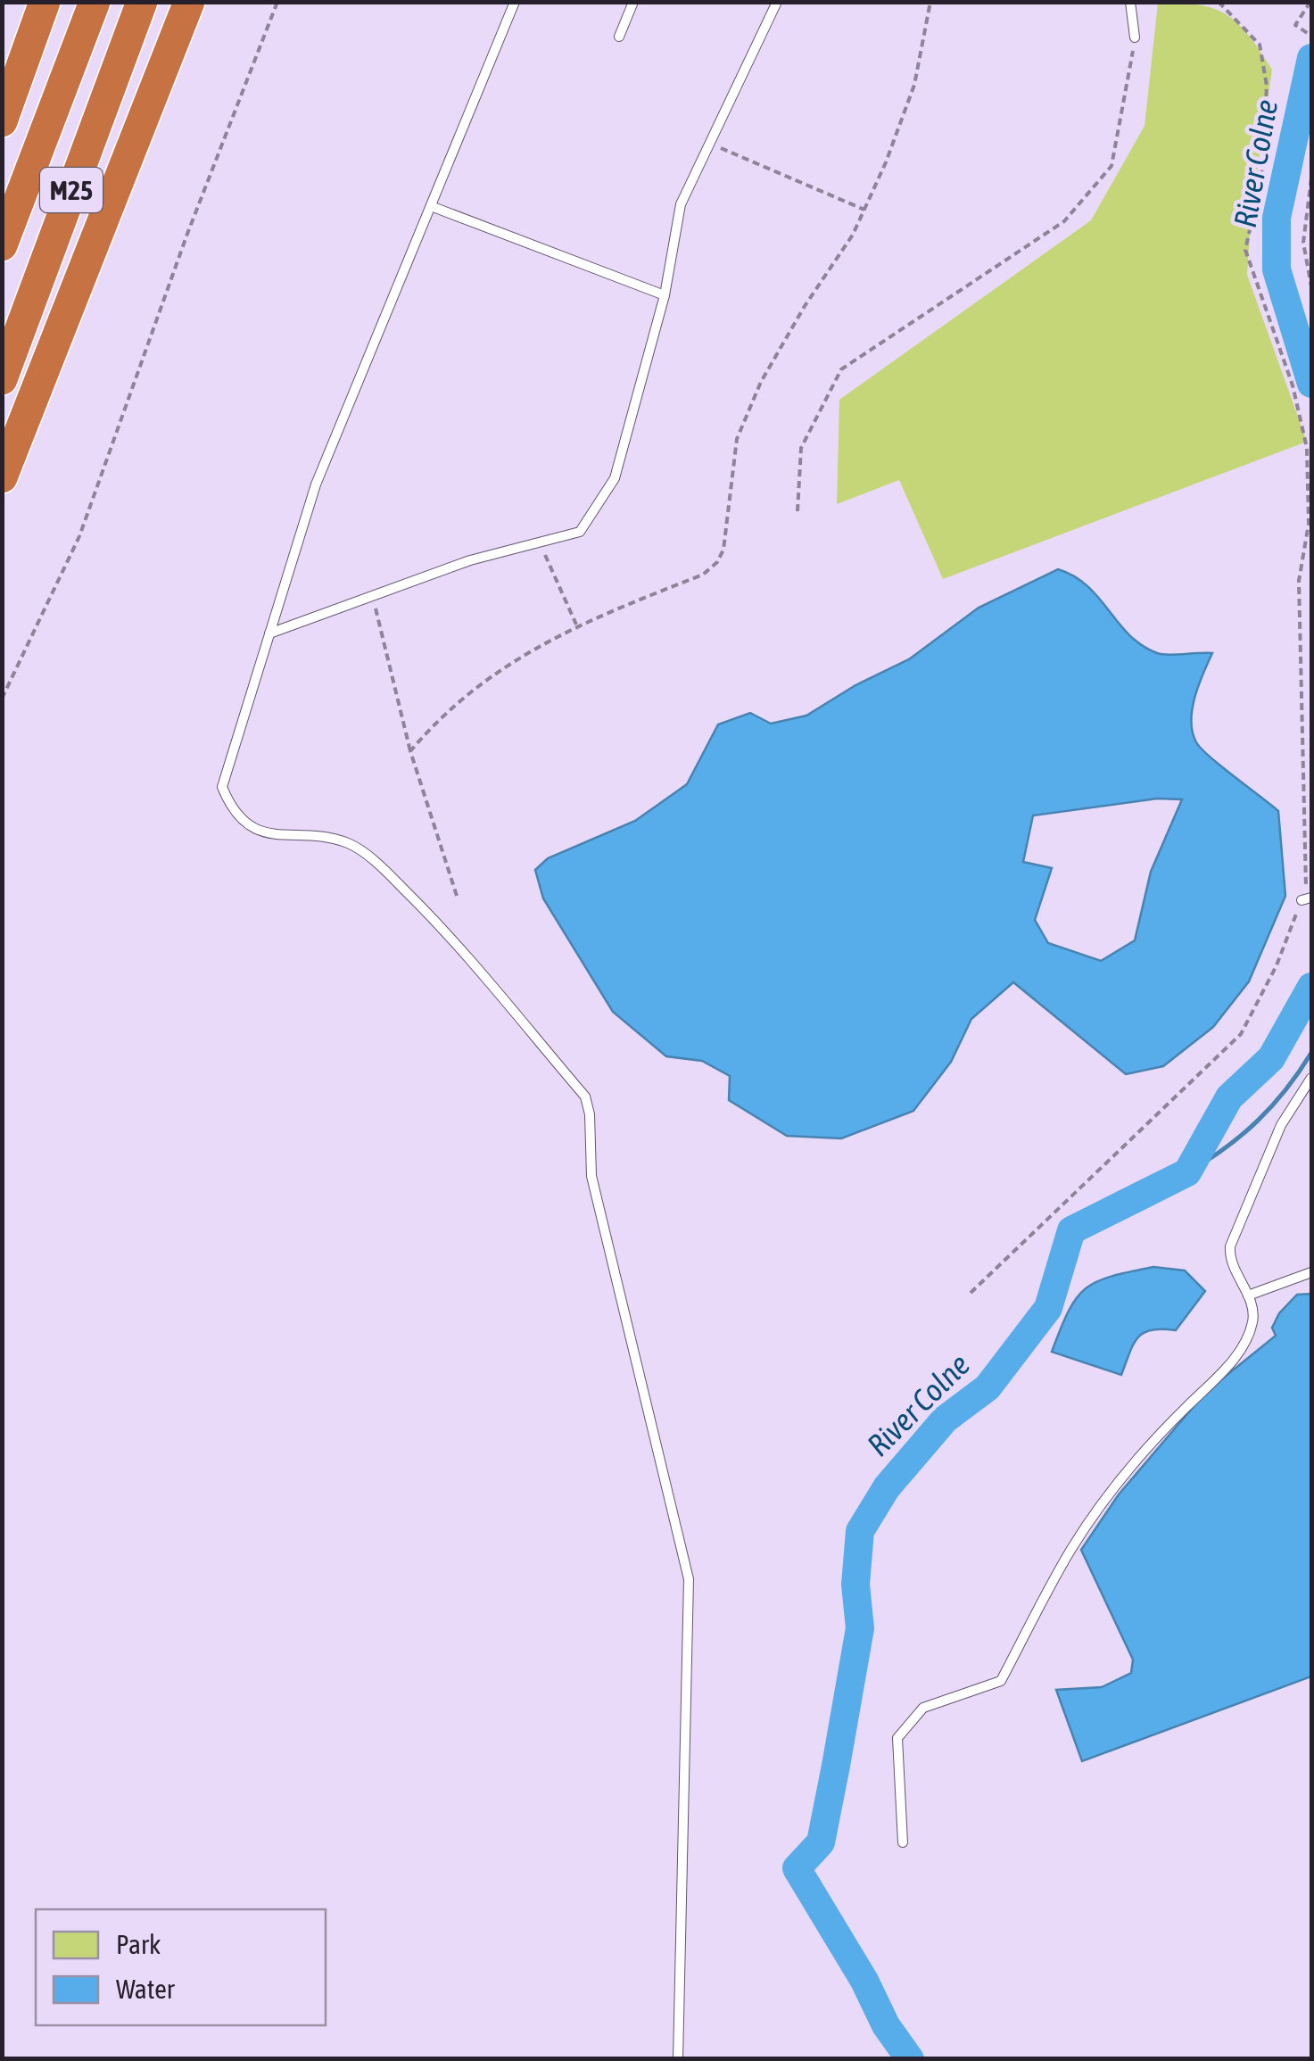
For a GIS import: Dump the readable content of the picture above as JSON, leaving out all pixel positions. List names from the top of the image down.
{
  "streets": {
    "highway": ["M25"]
  },
  "water": ["River Colne"],
  "legend": ["Park", "Water"]
}
